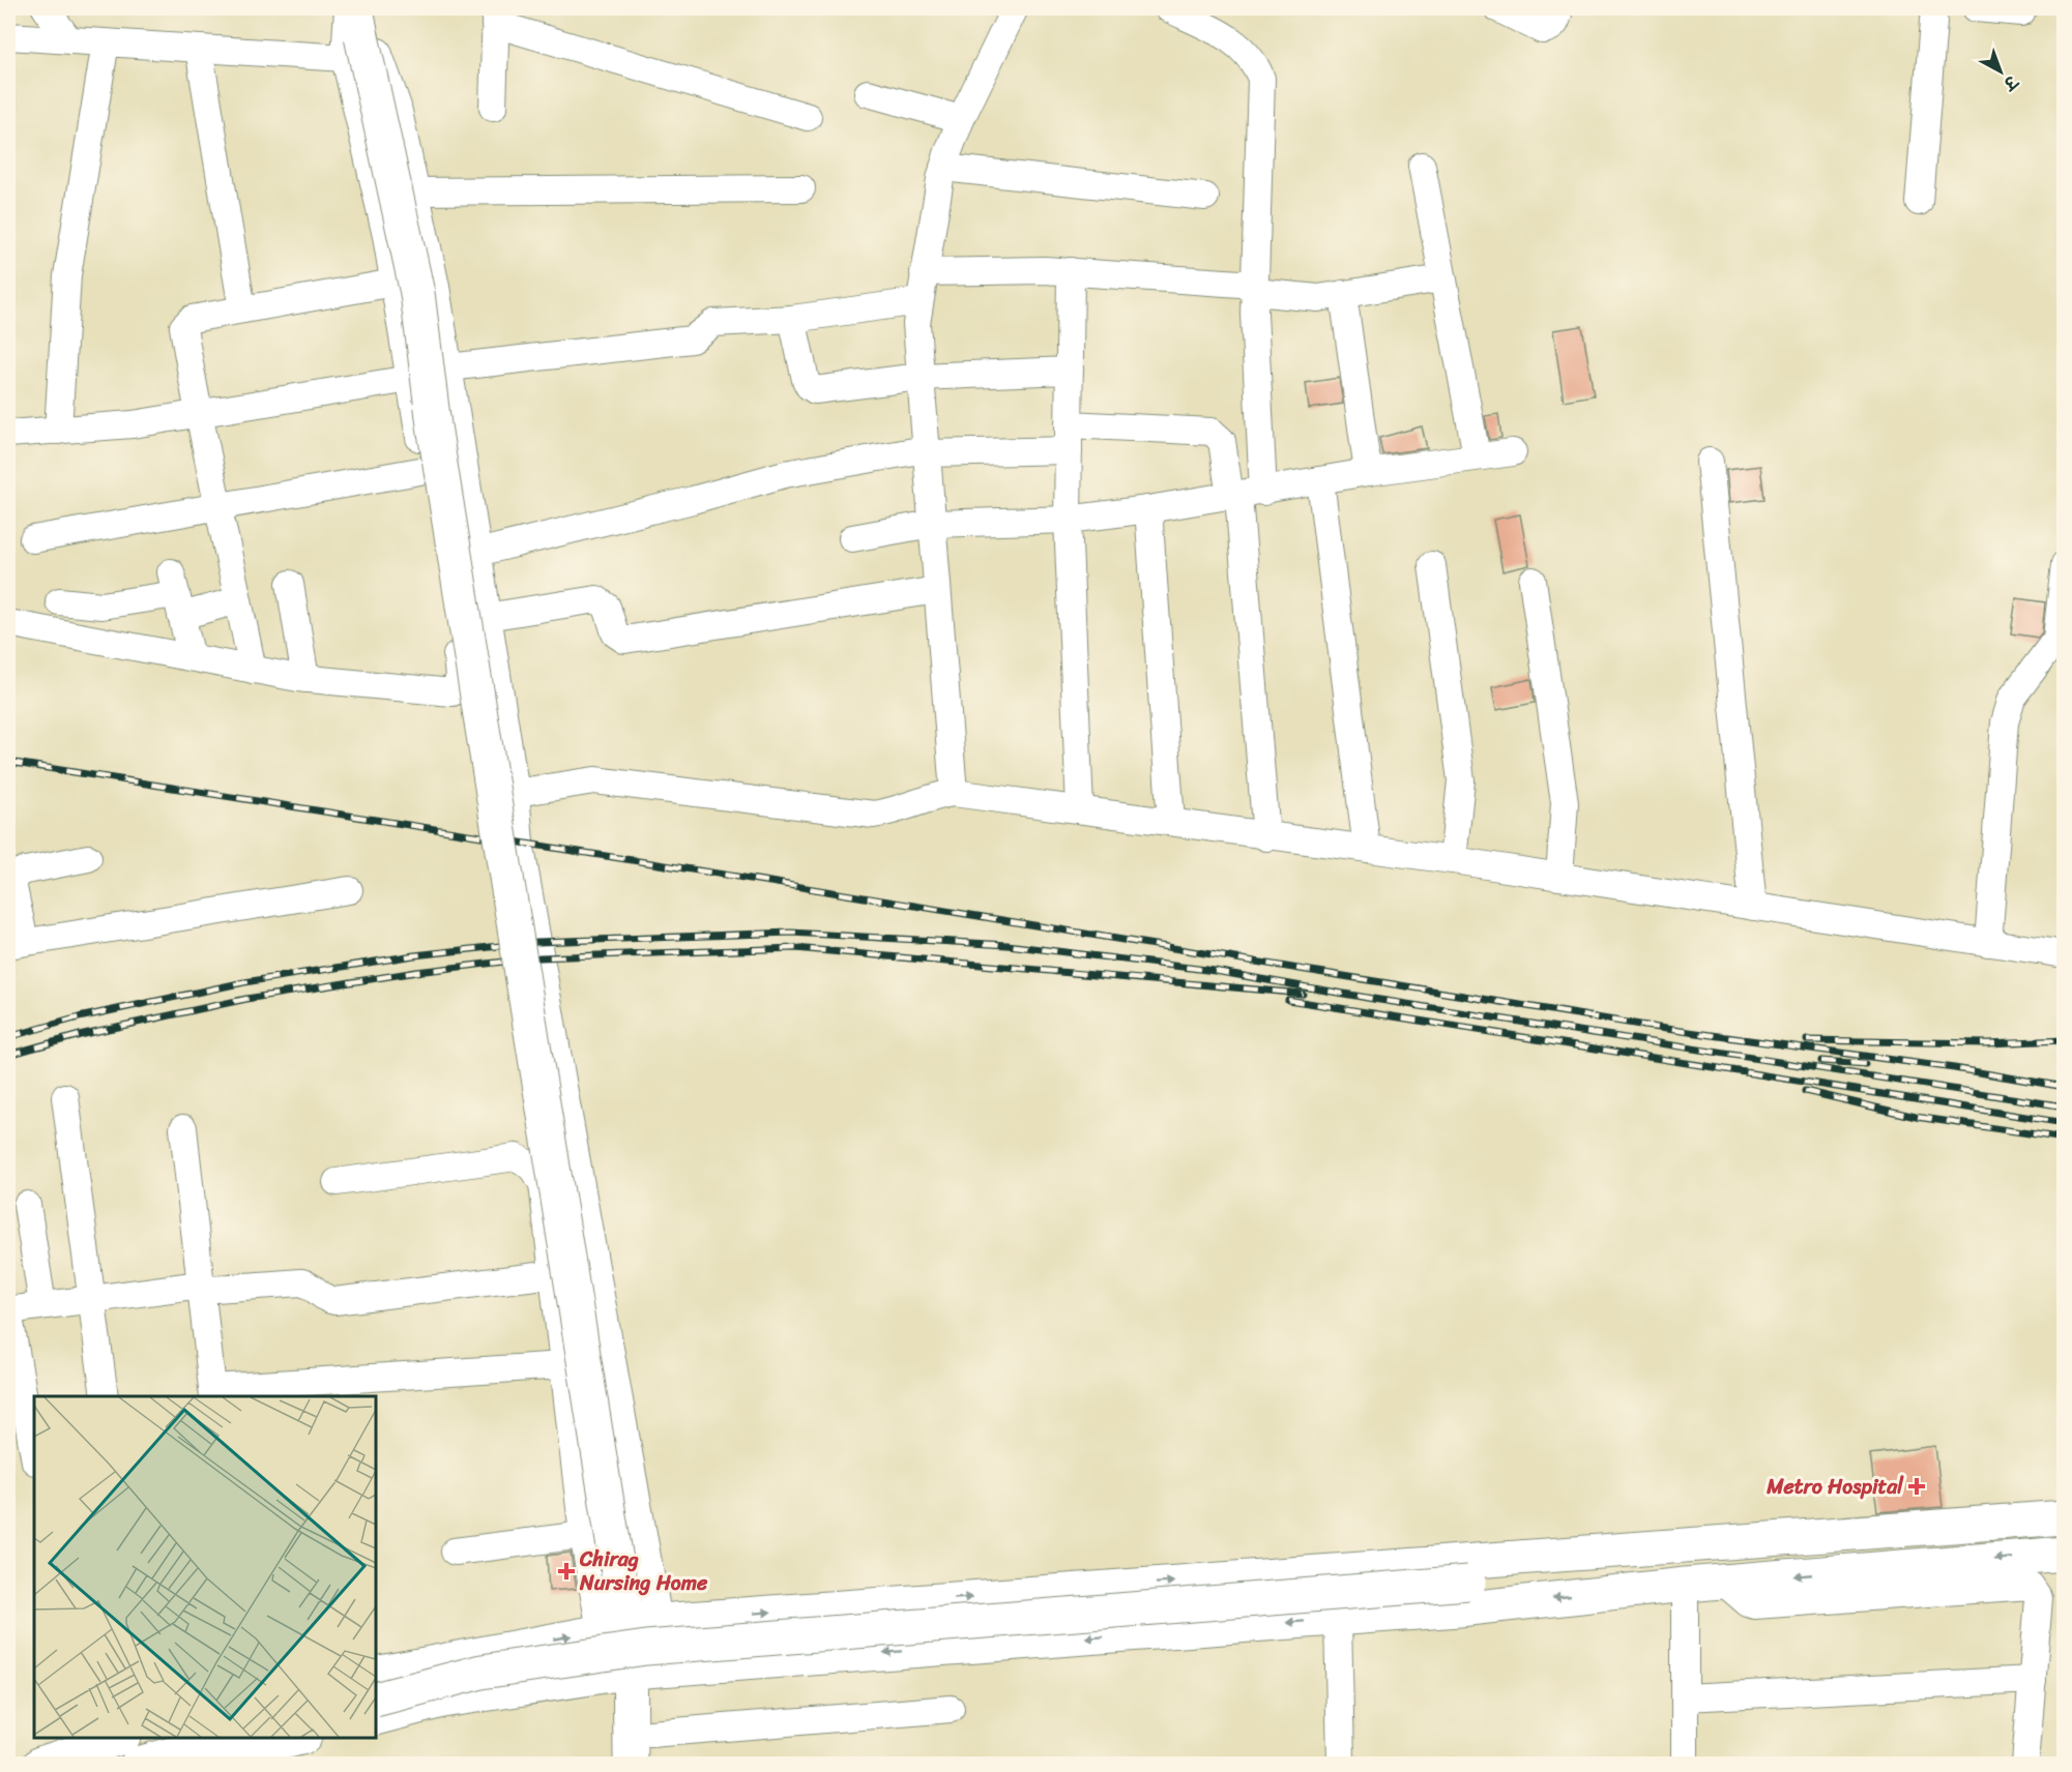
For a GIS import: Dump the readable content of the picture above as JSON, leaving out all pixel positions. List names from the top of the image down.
{
  "places": {
    "health": ["Metro Hospital", "Chirag Nursing Home"]
  },
  "north": "bottom right"
}
